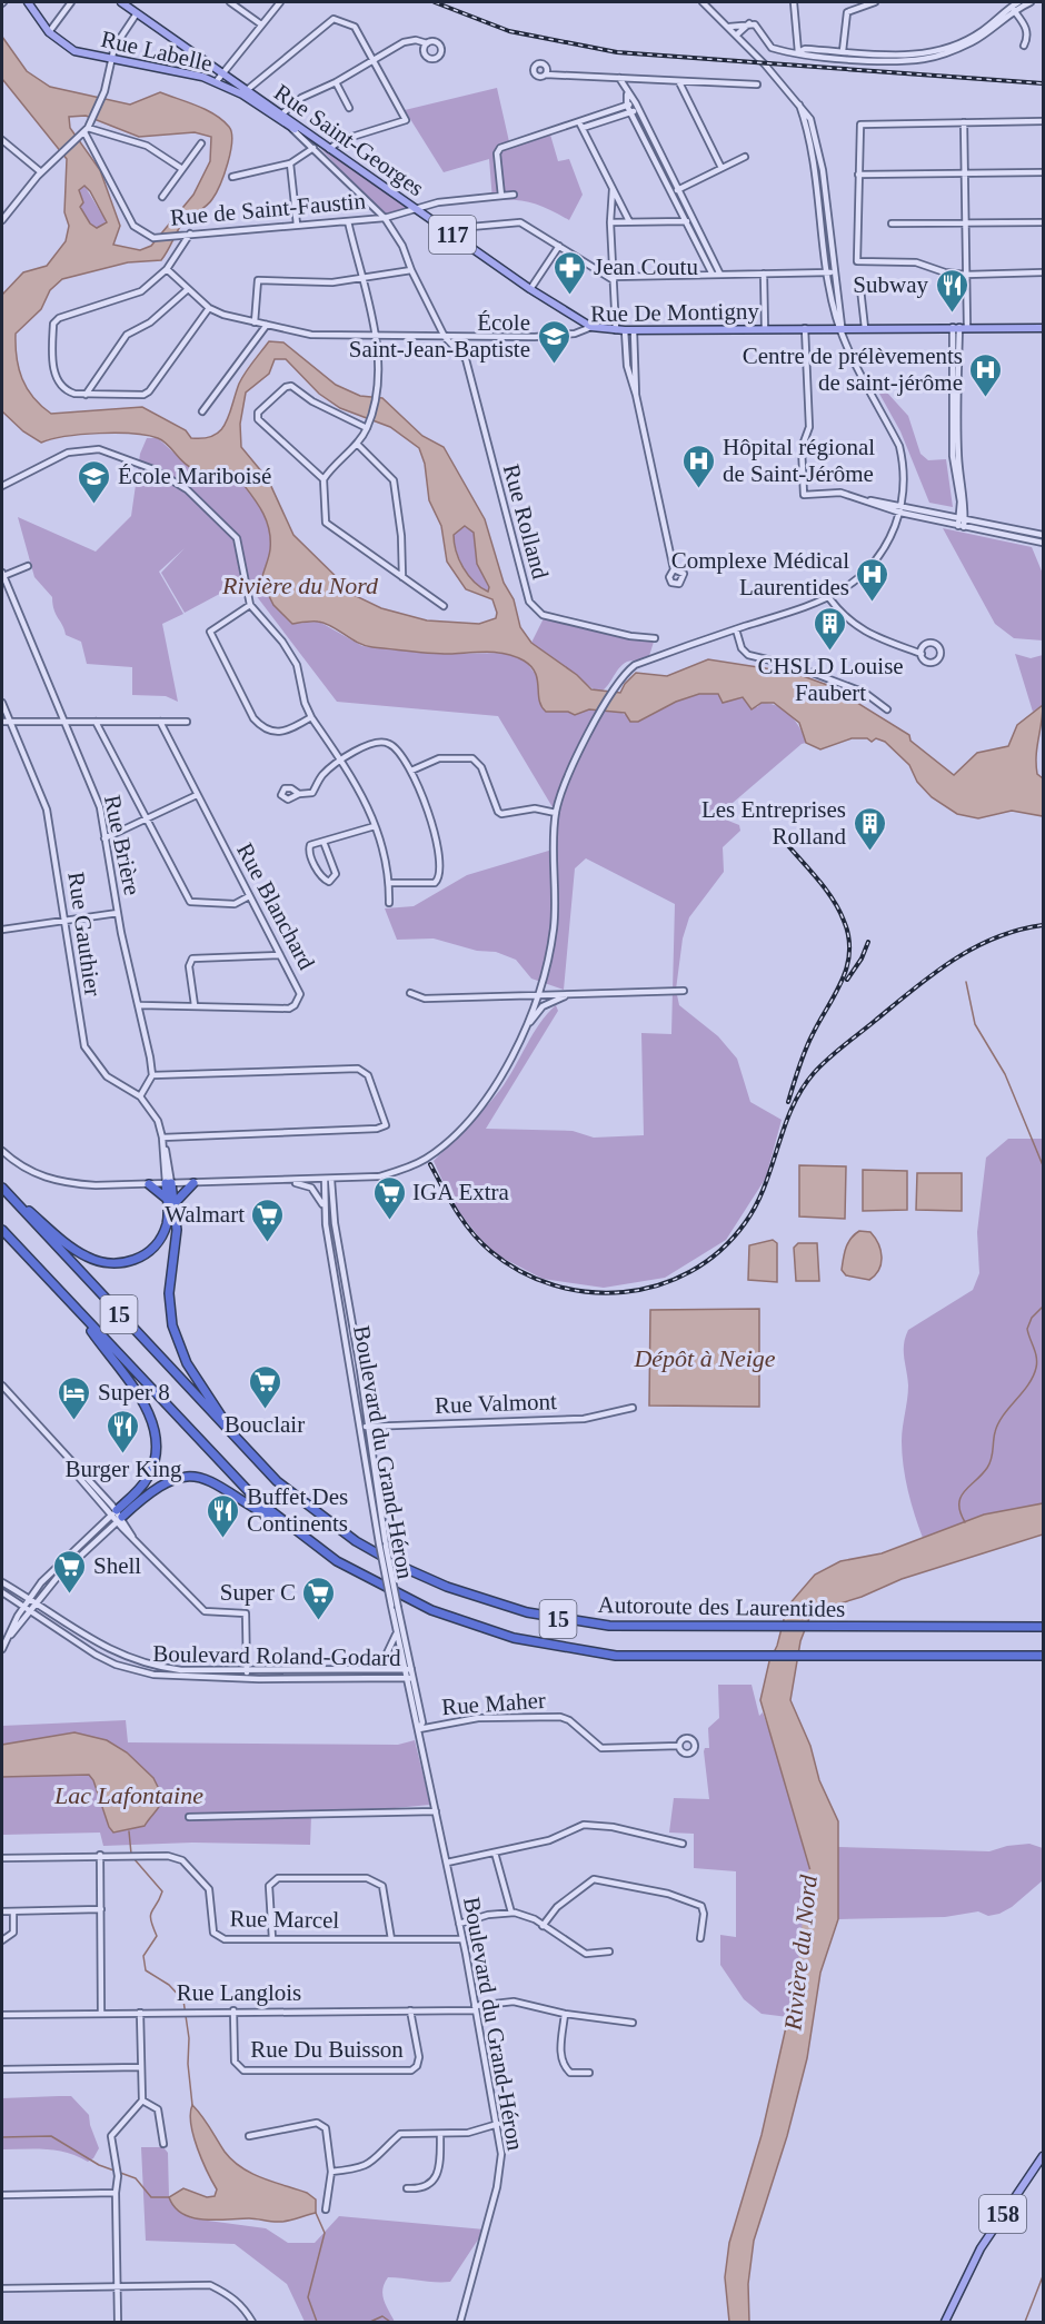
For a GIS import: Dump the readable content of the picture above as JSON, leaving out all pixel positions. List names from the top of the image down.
{
  "streets": {
    "highway": ["15", "Autoroute des Laurentides"],
    "main road": [
      "Rue Labelle",
      "Rue Saint-Georges",
      "117",
      "Rue De Montigny",
      "158"
    ],
    "street": [
      "Rue de Saint-Faustin",
      "Rue Rolland",
      "Rue Brière",
      "Rue Blanchard",
      "Rue Gauthier",
      "Rue Valmont",
      "Boulevard du Grand-Héron",
      "Boulevard Roland-Godard",
      "Rue Maher",
      "Rue Marcel",
      "Rue Langlois",
      "Rue Du Buisson"
    ]
  },
  "crossings": [
    ["Rue Labelle", "Rue Saint-Georges"],
    ["Rue Labelle", "Rue de Saint-Faustin"],
    ["Rue Labelle", "Rue De Montigny"],
    ["Rue Labelle", "Rue Rolland"],
    ["Rue Saint-Georges", "Rue de Saint-Faustin"],
    ["Rue Saint-Georges", "Rue De Montigny"],
    ["117", "Rue De Montigny"],
    ["Rue De Montigny", "Rue Rolland"],
    ["Rue Brière", "Rue Blanchard"],
    ["Rue Valmont", "Boulevard du Grand-Héron"],
    ["Boulevard du Grand-Héron", "Boulevard Roland-Godard"],
    ["Boulevard du Grand-Héron", "Rue Maher"],
    ["Boulevard du Grand-Héron", "Rue Marcel"],
    ["Boulevard du Grand-Héron", "Rue Langlois"],
    ["Rue Langlois", "Rue Du Buisson"]
  ],
  "water": ["Rivière du Nord", "Dépôt à Neige", "Lac Lafontaine"],
  "places": {
    "pharmacy": ["Jean Coutu"],
    "restaurant": ["Subway", "Burger King", "Buffet Des Continents"],
    "school or university": ["École Saint-Jean-Baptiste", "École Mariboisé"],
    "hospital": ["Centre de prélèvements de saint-jérôme", "Hôpital régional de Saint-Jérôme", "Complexe Médical Laurentides"],
    "building": ["CHSLD Louise Faubert", "Les Entreprises Rolland"],
    "supermarket": [
      "IGA Extra",
      "Walmart",
      "Bouclair",
      "Shell",
      "Super C"
    ],
    "hotel": ["Super 8"]
  }
}
